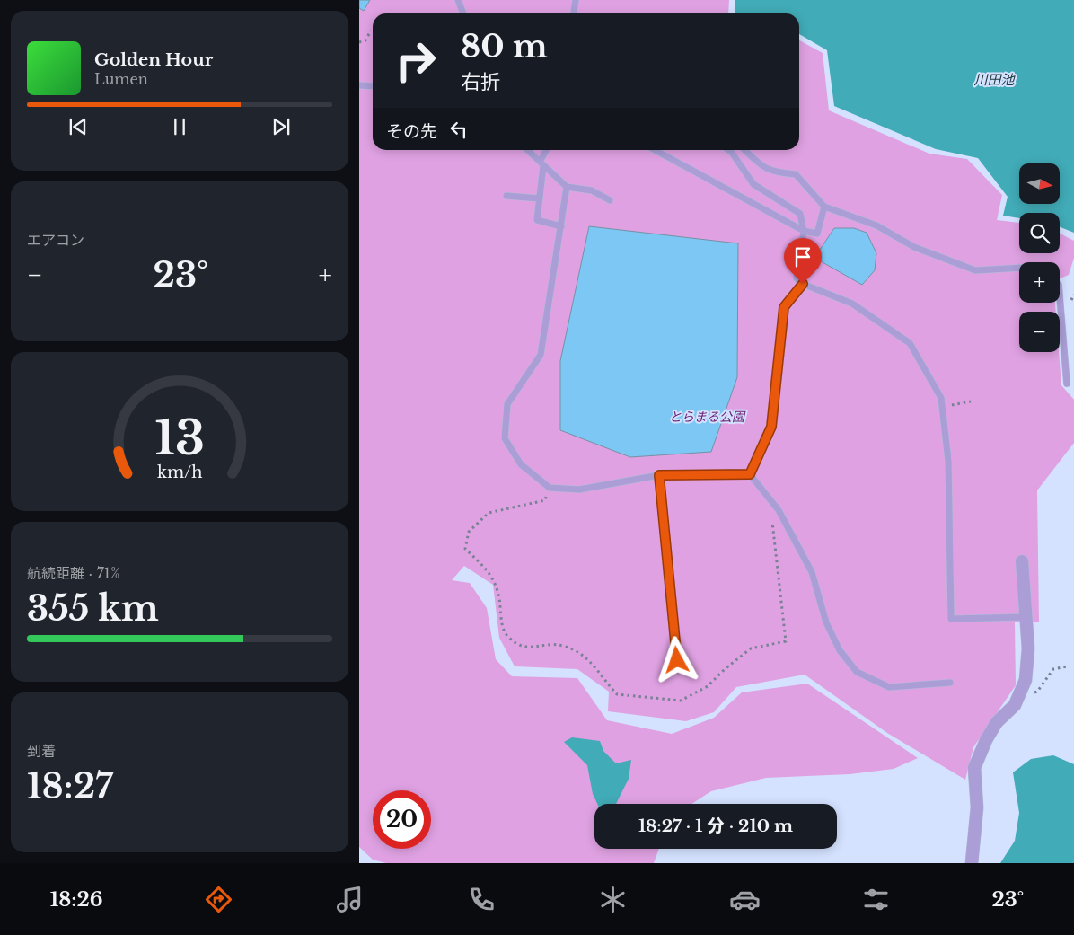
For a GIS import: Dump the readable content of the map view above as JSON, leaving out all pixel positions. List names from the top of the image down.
{
  "water": ["川田池"],
  "parks": ["とらまる公園"],
  "north": "right",
  "page": {
    "turn": ["80 m", "右折"],
    "song": ["Golden Hour", "Lumen"],
    "then": "その先",
    "map_buttons": ["+", "−"],
    "tile": [
      "エアコン",
      ["航続距離 · 71%", "355 km"],
      ["到着", "18:27"]
    ],
    "heat": ["−", "23°", "+"],
    "limit": "20",
    "trip": "18:27 · 1 分 · 210 m",
    "tabs": ["18:26", "23°"],
    "gauge": ["13", "km/h"]
  }
}
